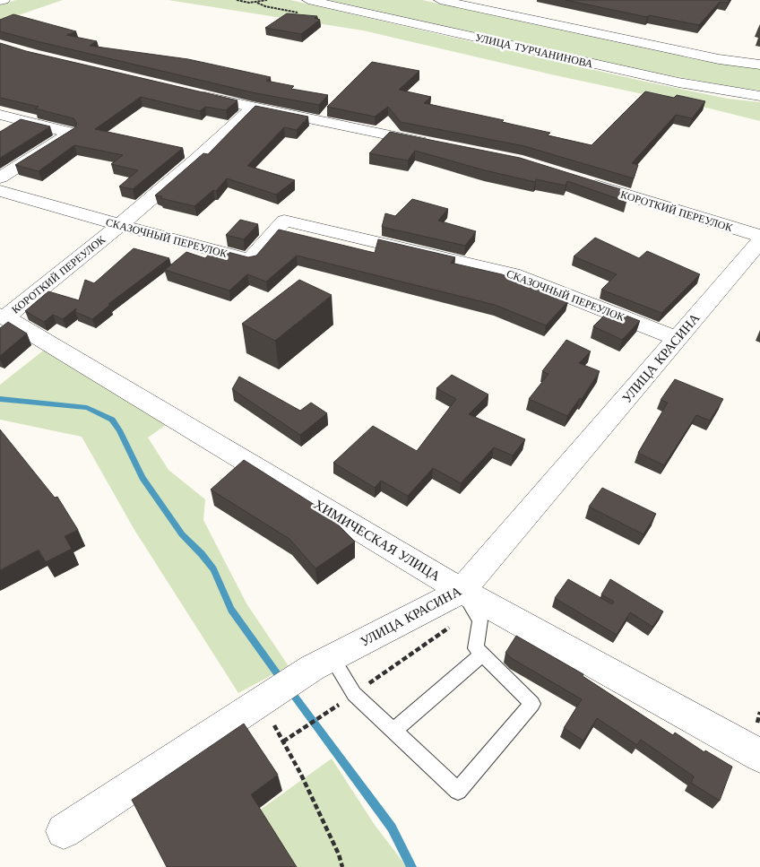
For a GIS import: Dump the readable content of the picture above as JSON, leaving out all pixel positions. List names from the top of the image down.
{
  "streets": {
    "street": [
      "УЛИЦА ТУРЧАНИНОВА",
      "КОРОТКИЙ ПЕРЕУЛОК",
      "СКАЗОЧНЫЙ ПЕРЕУЛОК",
      "УЛИЦА КРАСИНА",
      "ХИМИЧЕСКАЯ УЛИЦА"
    ]
  },
  "crossings": [
    ["КОРОТКИЙ ПЕРЕУЛОК", "СКАЗОЧНЫЙ ПЕРЕУЛОК"],
    ["КОРОТКИЙ ПЕРЕУЛОК", "ХИМИЧЕСКАЯ УЛИЦА"],
    ["СКАЗОЧНЫЙ ПЕРЕУЛОК", "УЛИЦА КРАСИНА"],
    ["УЛИЦА КРАСИНА", "ХИМИЧЕСКАЯ УЛИЦА"]
  ]
}
